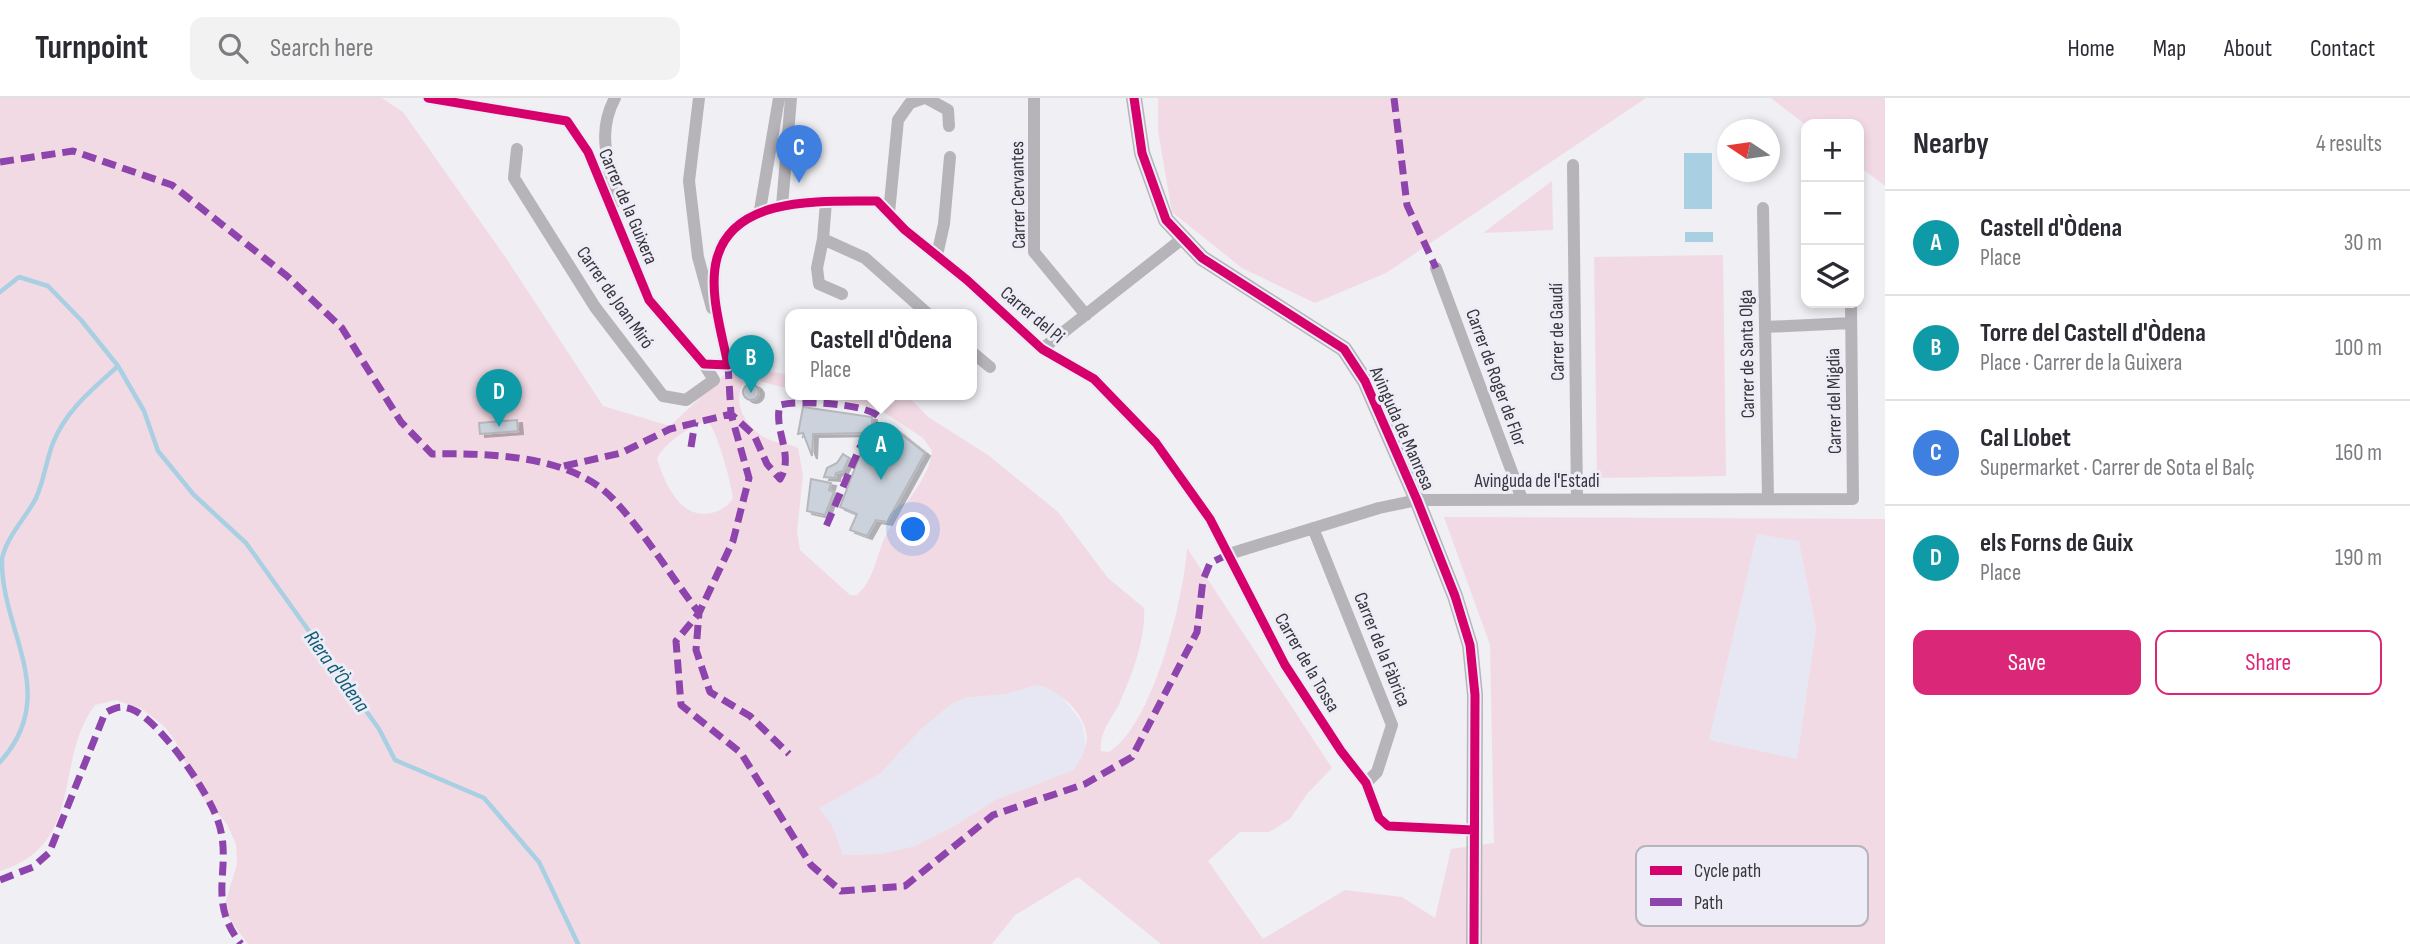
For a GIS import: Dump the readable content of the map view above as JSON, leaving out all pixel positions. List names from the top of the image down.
{
  "streets": {
    "street": [
      "Carrer Cervantes",
      "Carrer de la Guixera",
      "Carrer de Joan Miró",
      "Carrer del Pi",
      "Carrer de Gaudí",
      "Carrer de Santa Olga",
      "Carrer de Roger de Flor",
      "Carrer del Migdia",
      "Avinguda de Manresa",
      "Avinguda de l'Estadi",
      "Carrer de la Fàbrica",
      "Carrer de la Tossa"
    ]
  },
  "crossings": [
    ["Carrer de la Guixera", "Carrer de Joan Miró"],
    ["Carrer del Pi", "Avinguda de l'Estadi"],
    ["Carrer del Pi", "Carrer de la Tossa"],
    ["Carrer de Gaudí", "Avinguda de l'Estadi"],
    ["Carrer de Santa Olga", "Avinguda de l'Estadi"],
    ["Carrer de Roger de Flor", "Avinguda de l'Estadi"],
    ["Carrer del Migdia", "Avinguda de l'Estadi"],
    ["Avinguda de Manresa", "Avinguda de l'Estadi"],
    ["Avinguda de Manresa", "Carrer de la Tossa"],
    ["Avinguda de l'Estadi", "Carrer de la Fàbrica"],
    ["Avinguda de l'Estadi", "Carrer de la Tossa"],
    ["Carrer de la Fàbrica", "Carrer de la Tossa"]
  ],
  "water": ["Riera d'Òdena"],
  "legend": ["Cycle path", "Path"],
  "north": "left",
  "page": {
    "header": "Turnpoint",
    "search": "Search here",
    "nav": [
      "Home",
      "Map",
      "About",
      "Contact"
    ],
    "heading": ["Nearby", "4 results"],
    "map_buttons": ["+", "−"],
    "pins": [
      "C",
      "B",
      "D",
      "A"
    ],
    "list": [
      {
        "mark": "A",
        "name": "Castell d'Òdena",
        "note": "Place",
        "value": "30 m"
      },
      {
        "mark": "B",
        "name": "Torre del Castell d'Òdena",
        "note": "Place · Carrer de la Guixera",
        "value": "100 m"
      },
      {
        "mark": "C",
        "name": "Cal Llobet",
        "note": "Supermarket · Carrer de Sota el Balç",
        "value": "160 m"
      },
      {
        "mark": "D",
        "name": "els Forns de Guix",
        "note": "Place",
        "value": "190 m"
      }
    ],
    "popup": ["Castell d'Òdena", "Place"],
    "buttons": ["Save", "Share"]
  }
}
